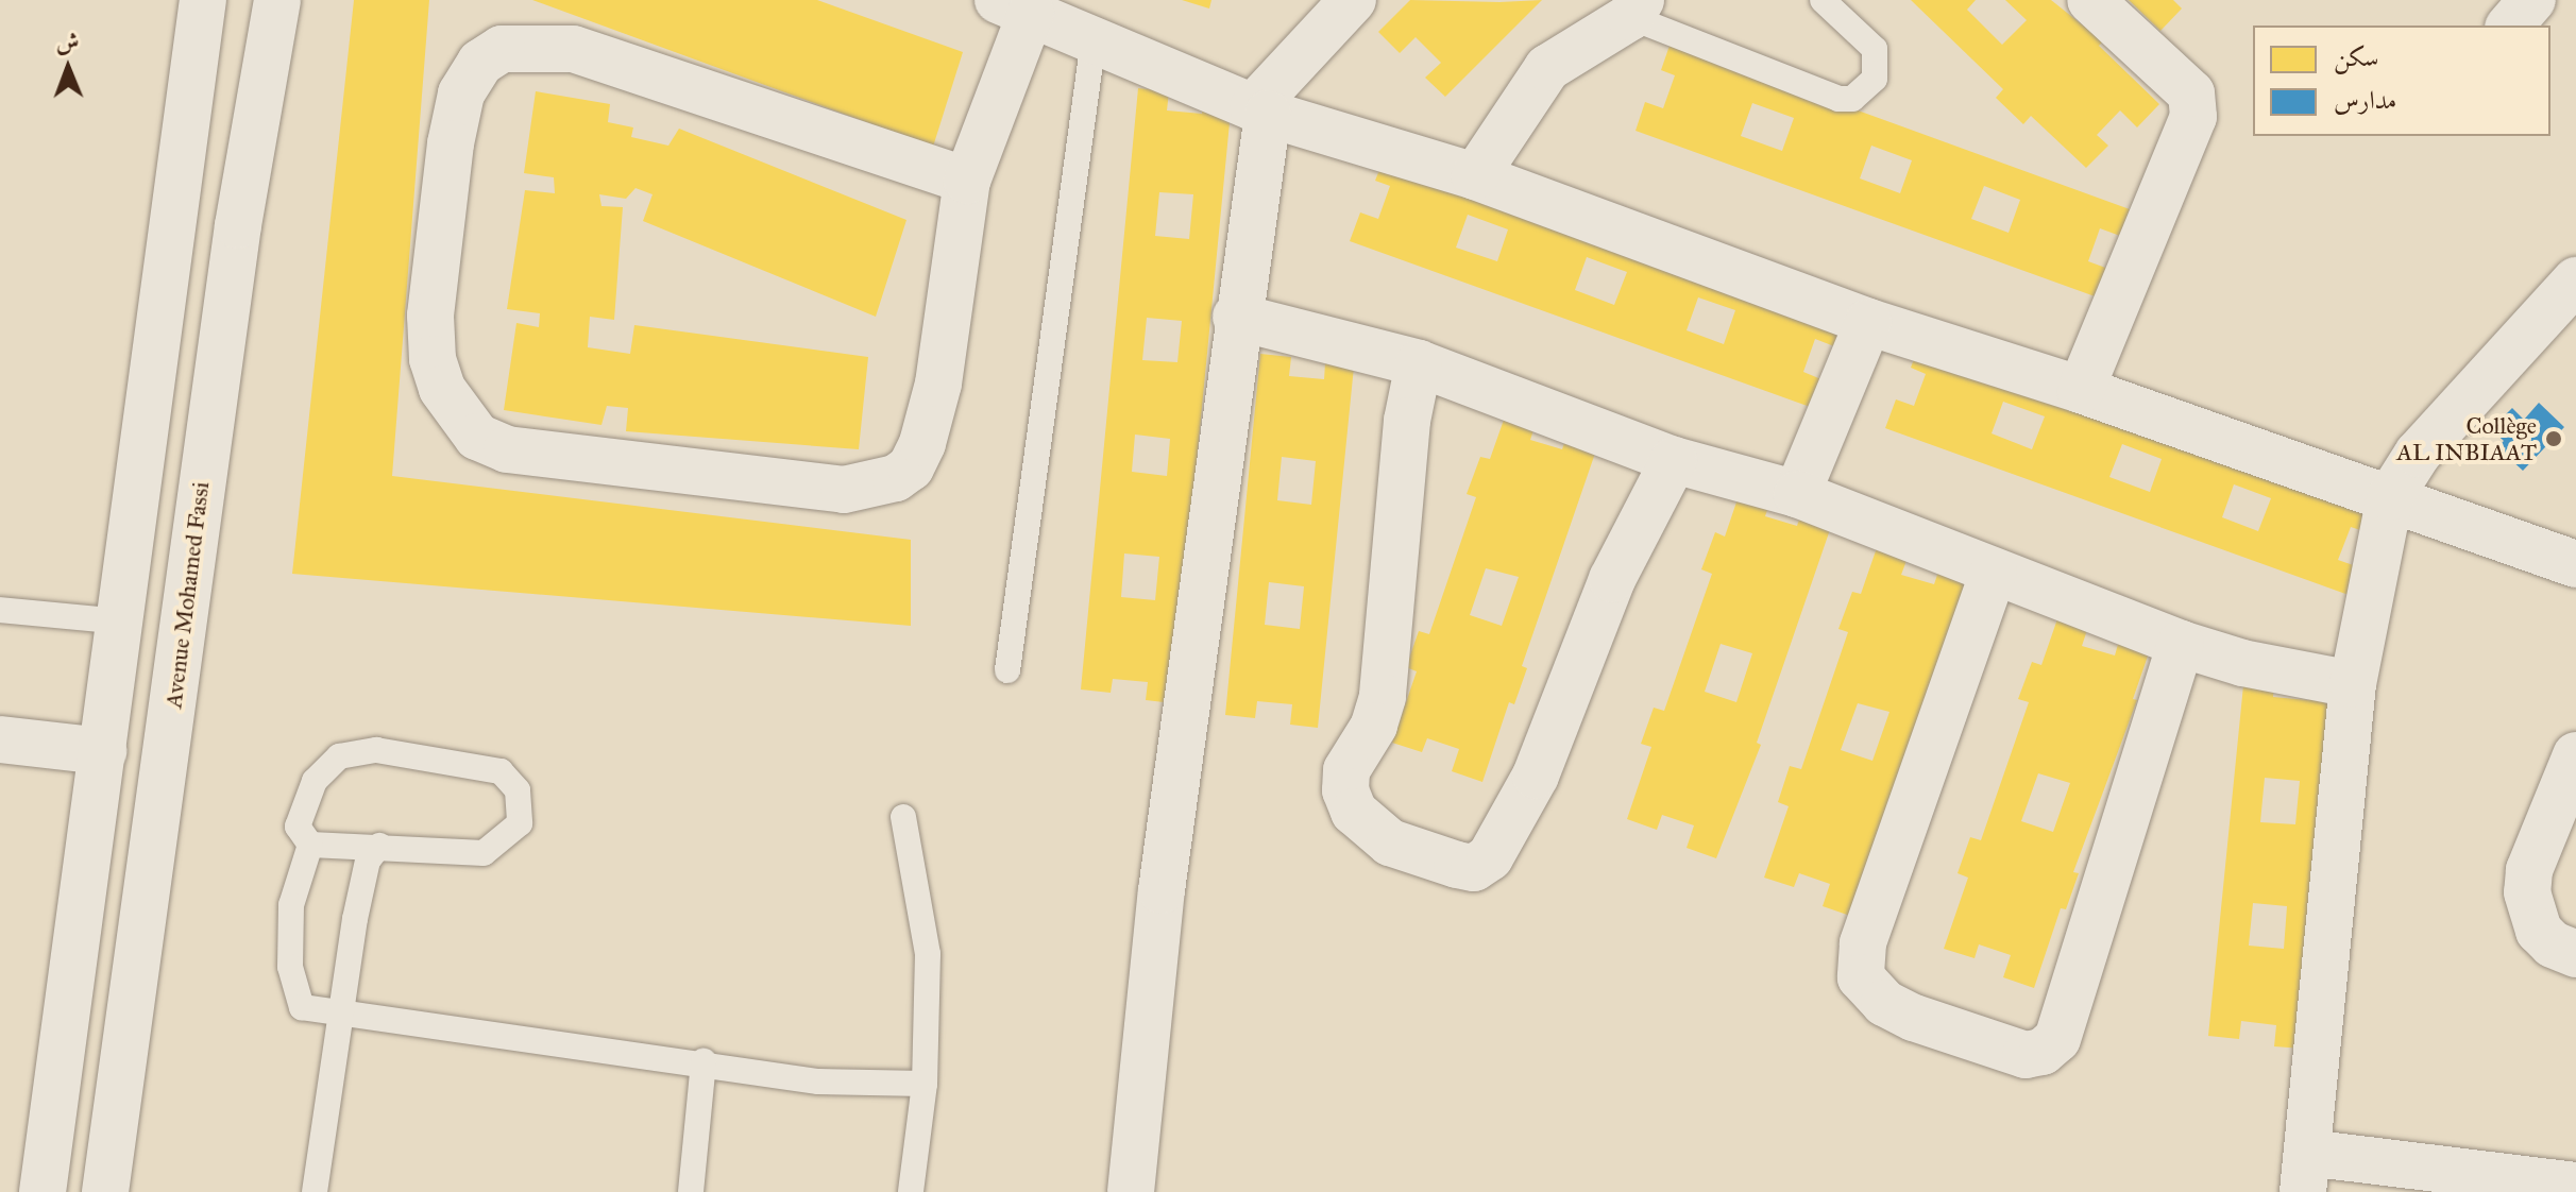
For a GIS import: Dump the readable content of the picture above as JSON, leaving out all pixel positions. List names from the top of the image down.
{
  "streets": {
    "street": ["Avenue Mohamed Fassi"]
  },
  "places": ["Collège AL INBIAAT"],
  "legend": ["سكن", "مدارس"],
  "north": "top"
}
